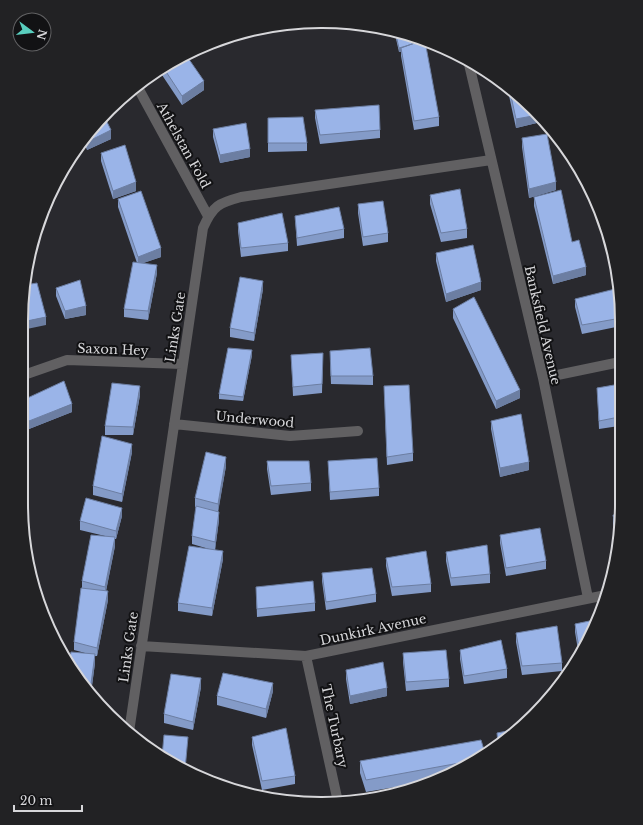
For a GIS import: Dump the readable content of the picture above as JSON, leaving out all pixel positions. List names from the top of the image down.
{
  "streets": {
    "street": [
      "Athelstan Fold",
      "Banksfield Avenue",
      "Links Gate",
      "Saxon Hey",
      "Underwood",
      "Dunkirk Avenue",
      "The Turbary"
    ]
  },
  "crossings": [
    ["Athelstan Fold", "Links Gate"],
    ["Banksfield Avenue", "Links Gate"],
    ["Banksfield Avenue", "Dunkirk Avenue"],
    ["Links Gate", "Saxon Hey"],
    ["Links Gate", "Underwood"],
    ["Links Gate", "Dunkirk Avenue"],
    ["Dunkirk Avenue", "The Turbary"]
  ],
  "scale_bar": "20 m",
  "north": "right"
}
